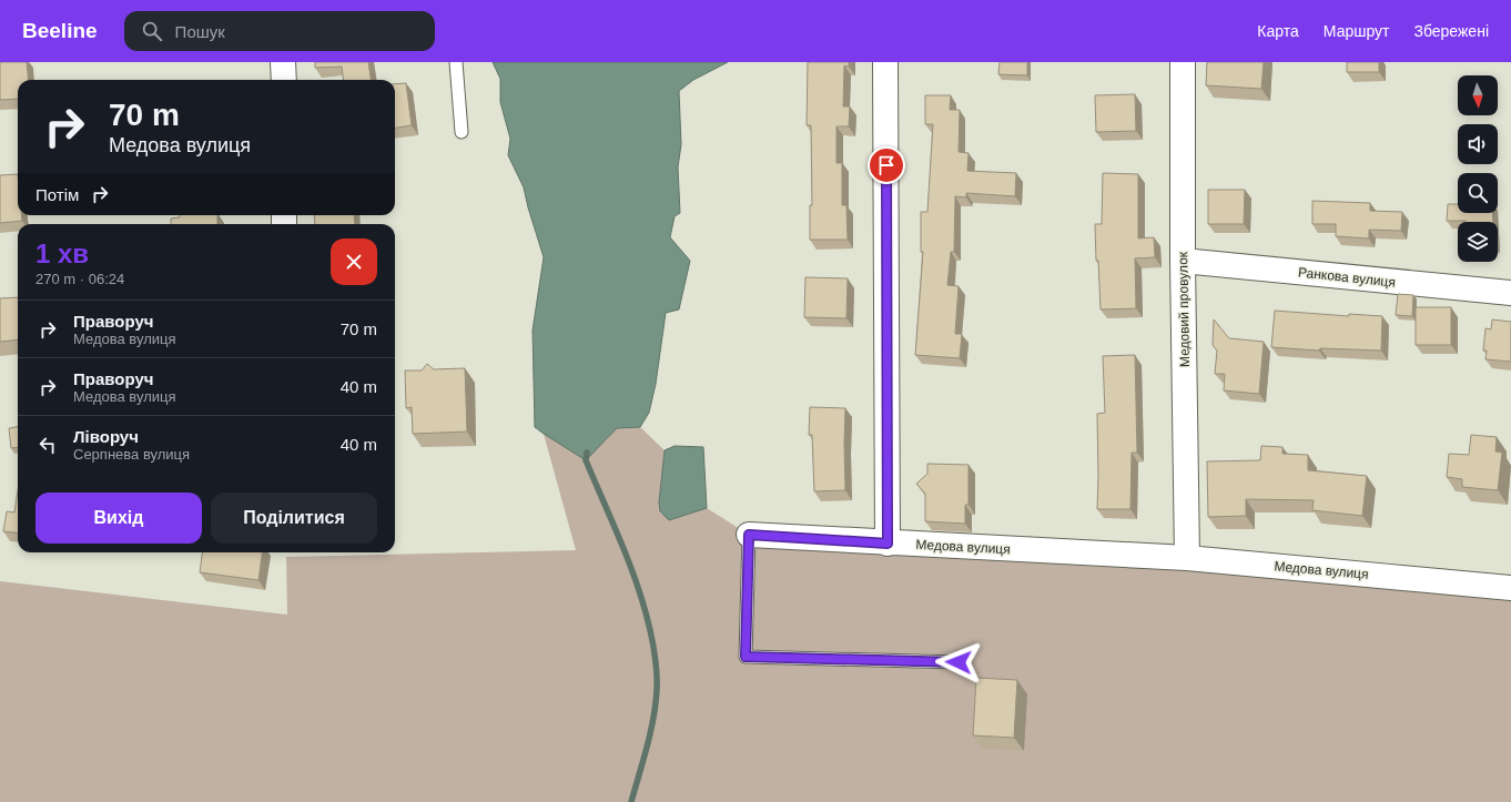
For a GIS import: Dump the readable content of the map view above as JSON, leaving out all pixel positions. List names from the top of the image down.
{
  "streets": {
    "street": ["Ранкова вулиця", "Медовий провулок", "Медова вулиця"]
  },
  "crossings": [
    ["Ранкова вулиця", "Медовий провулок"],
    ["Медовий провулок", "Медова вулиця"]
  ],
  "north": "bottom",
  "page": {
    "header": "Beeline",
    "search": "Пошук",
    "nav": ["Карта", "Маршрут", "Збережені"],
    "turn": ["70 m", "Медова вулиця"],
    "then": "Потім",
    "heading": ["1 хв", "270 m · 06:24"],
    "list": [
      {
        "name": "Праворуч",
        "note": "Медова вулиця",
        "value": "70 m"
      },
      {
        "name": "Праворуч",
        "note": "Медова вулиця",
        "value": "40 m"
      },
      {
        "name": "Ліворуч",
        "note": "Серпнева вулиця",
        "value": "40 m"
      }
    ],
    "buttons": ["Вихід", "Поділитися"]
  }
}
